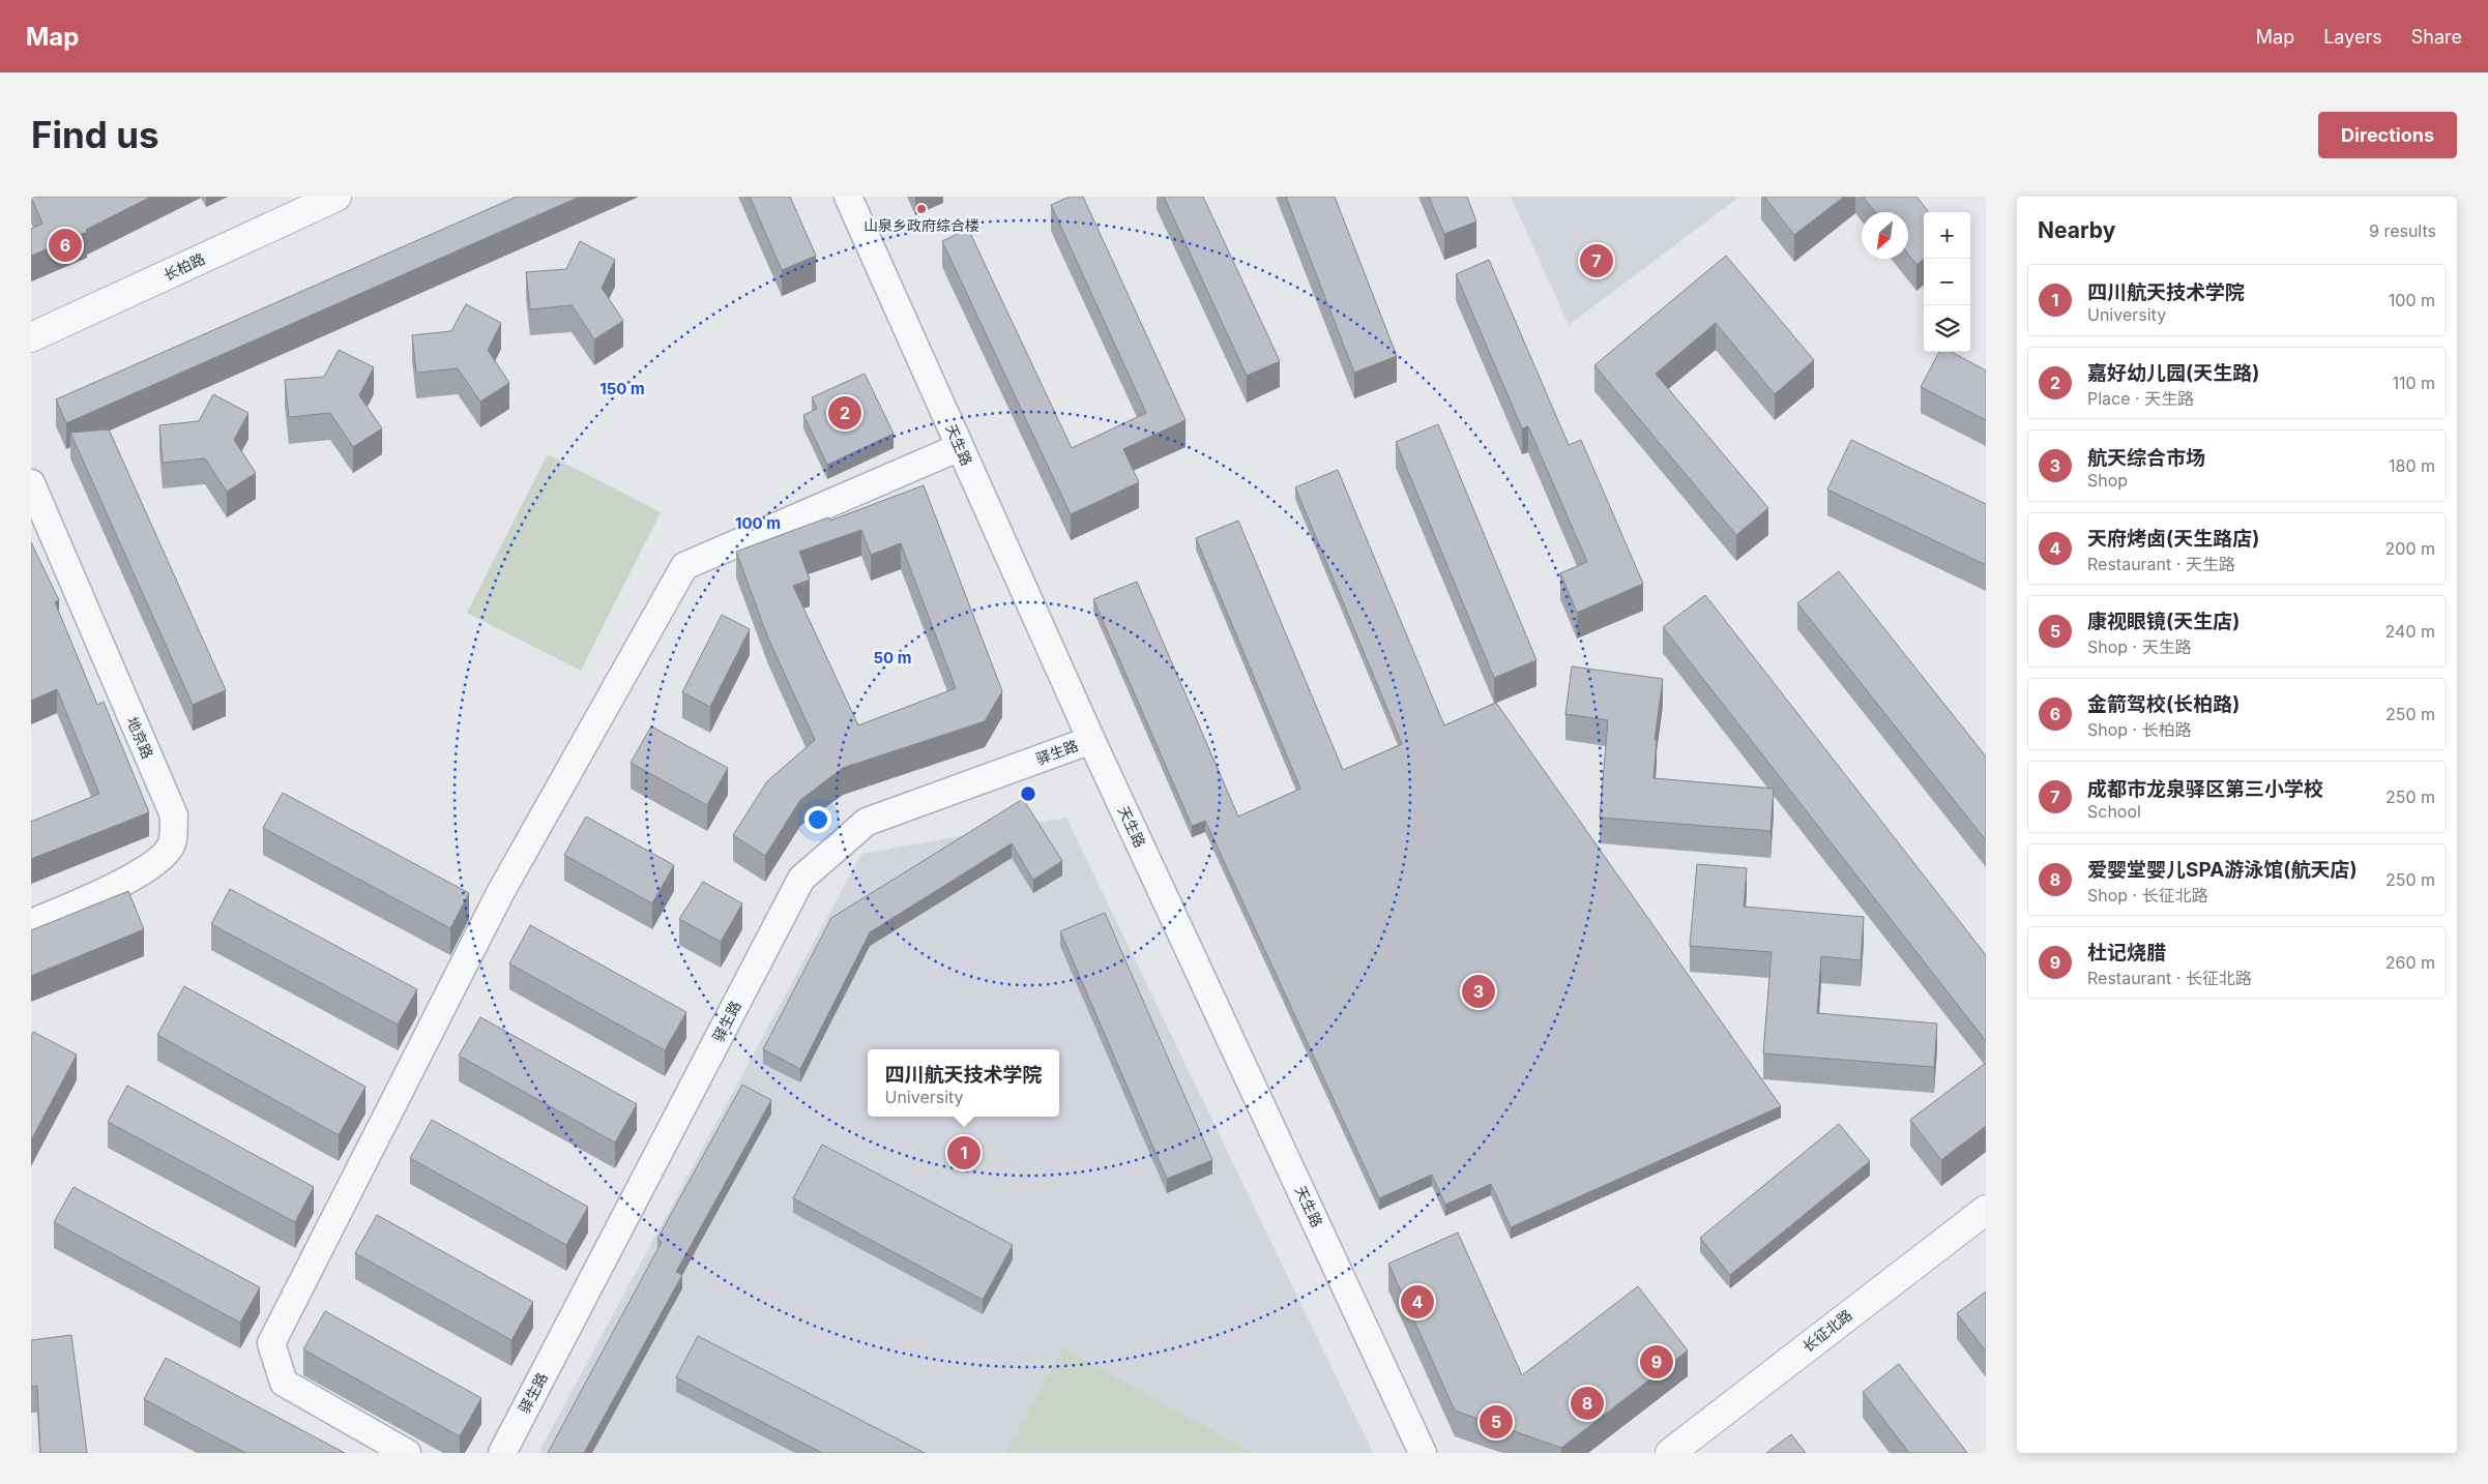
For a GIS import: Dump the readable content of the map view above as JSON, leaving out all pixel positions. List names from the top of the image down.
{
  "streets": {
    "street": [
      "长柏路",
      "天生路",
      "地京路",
      "驿生路",
      "长征北路"
    ]
  },
  "crossings": [
    ["天生路", "驿生路"]
  ],
  "places": ["山泉乡政府综合楼"],
  "north": "bottom left",
  "page": {
    "header": "Map",
    "nav": ["Map", "Layers", "Share"],
    "buttons": "Directions",
    "title": "Find us",
    "heading": ["Nearby", "9 results"],
    "map_buttons": ["+", "−"],
    "pins": [
      "6",
      "7",
      "2",
      "3",
      "1",
      "4",
      "9",
      "8",
      "5"
    ],
    "list": [
      {
        "mark": "1",
        "name": "四川航天技术学院",
        "note": "University",
        "value": "100 m"
      },
      {
        "mark": "2",
        "name": "嘉好幼儿园(天生路)",
        "note": "Place · 天生路",
        "value": "110 m"
      },
      {
        "mark": "3",
        "name": "航天综合市场",
        "note": "Shop",
        "value": "180 m"
      },
      {
        "mark": "4",
        "name": "天府烤卤(天生路店)",
        "note": "Restaurant · 天生路",
        "value": "200 m"
      },
      {
        "mark": "5",
        "name": "康视眼镜(天生店)",
        "note": "Shop · 天生路",
        "value": "240 m"
      },
      {
        "mark": "6",
        "name": "金箭驾校(长柏路)",
        "note": "Shop · 长柏路",
        "value": "250 m"
      },
      {
        "mark": "7",
        "name": "成都市龙泉驿区第三小学校",
        "note": "School",
        "value": "250 m"
      },
      {
        "mark": "8",
        "name": "爱婴堂婴儿SPA游泳馆(航天店)",
        "note": "Shop · 长征北路",
        "value": "250 m"
      },
      {
        "mark": "9",
        "name": "杜记烧腊",
        "note": "Restaurant · 长征北路",
        "value": "260 m"
      }
    ],
    "popup": ["四川航天技术学院", "University"]
  },
  "rings": ["150 m", "100 m", "50 m"]
}
